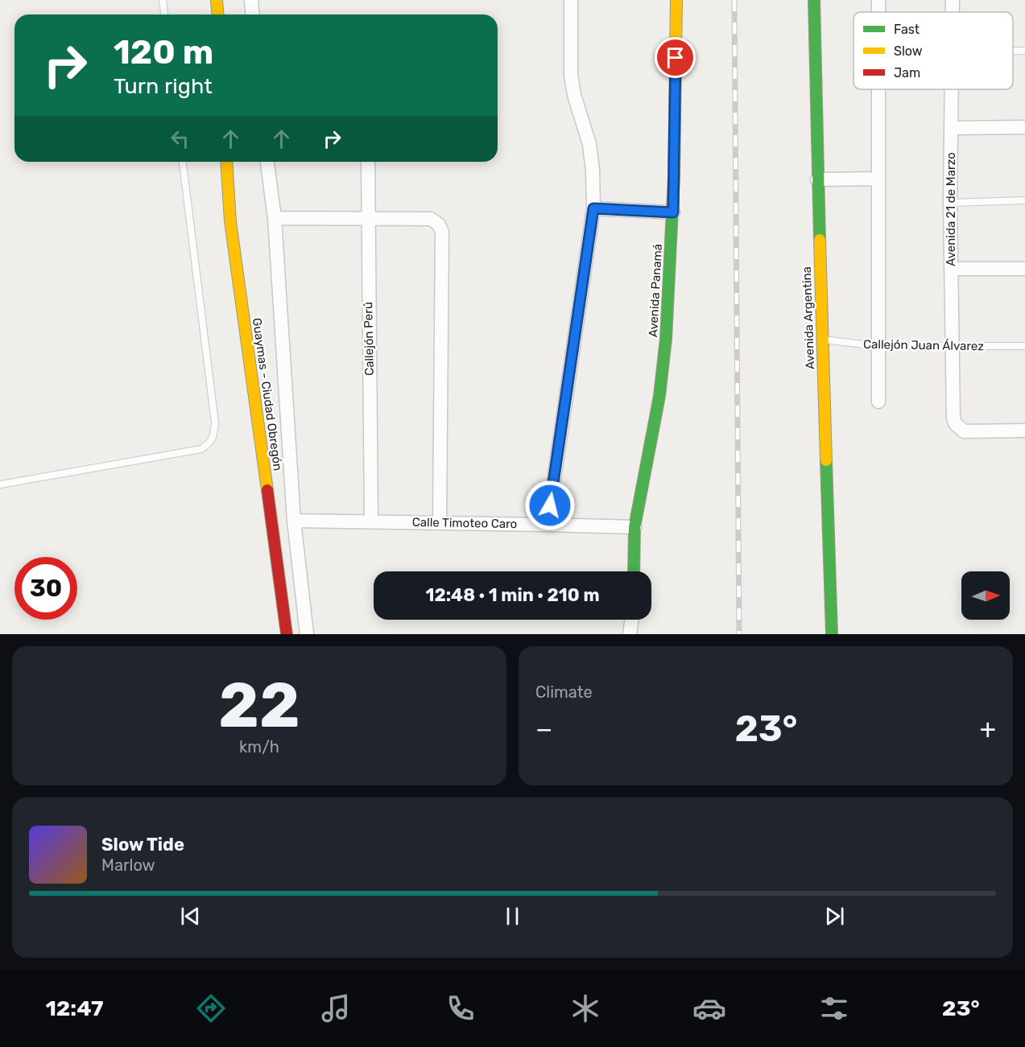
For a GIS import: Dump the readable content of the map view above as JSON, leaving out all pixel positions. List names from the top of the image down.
{
  "streets": {
    "street": [
      "Avenida 21 de Marzo",
      "Avenida Panamá",
      "Avenida Argentina",
      "Callejón Perú",
      "Guaymas - Ciudad Obregón",
      "Calle Timoteo Caro"
    ],
    "lane": ["Callejón Juan Álvarez"]
  },
  "crossings": [
    ["Avenida 21 de Marzo", "Callejón Juan Álvarez"],
    ["Avenida Panamá", "Calle Timoteo Caro"],
    ["Avenida Argentina", "Callejón Juan Álvarez"],
    ["Callejón Perú", "Calle Timoteo Caro"]
  ],
  "legend": ["Fast", "Slow", "Jam"],
  "north": "right",
  "page": {
    "turn": ["120 m", "Turn right"],
    "limit": "30",
    "trip": "12:48 · 1 min · 210 m",
    "tile": [
      ["22", "km/h"],
      "Climate"
    ],
    "heat": ["−", "23°", "+"],
    "song": ["Slow Tide", "Marlow"],
    "tabs": ["12:47", "23°"]
  }
}
